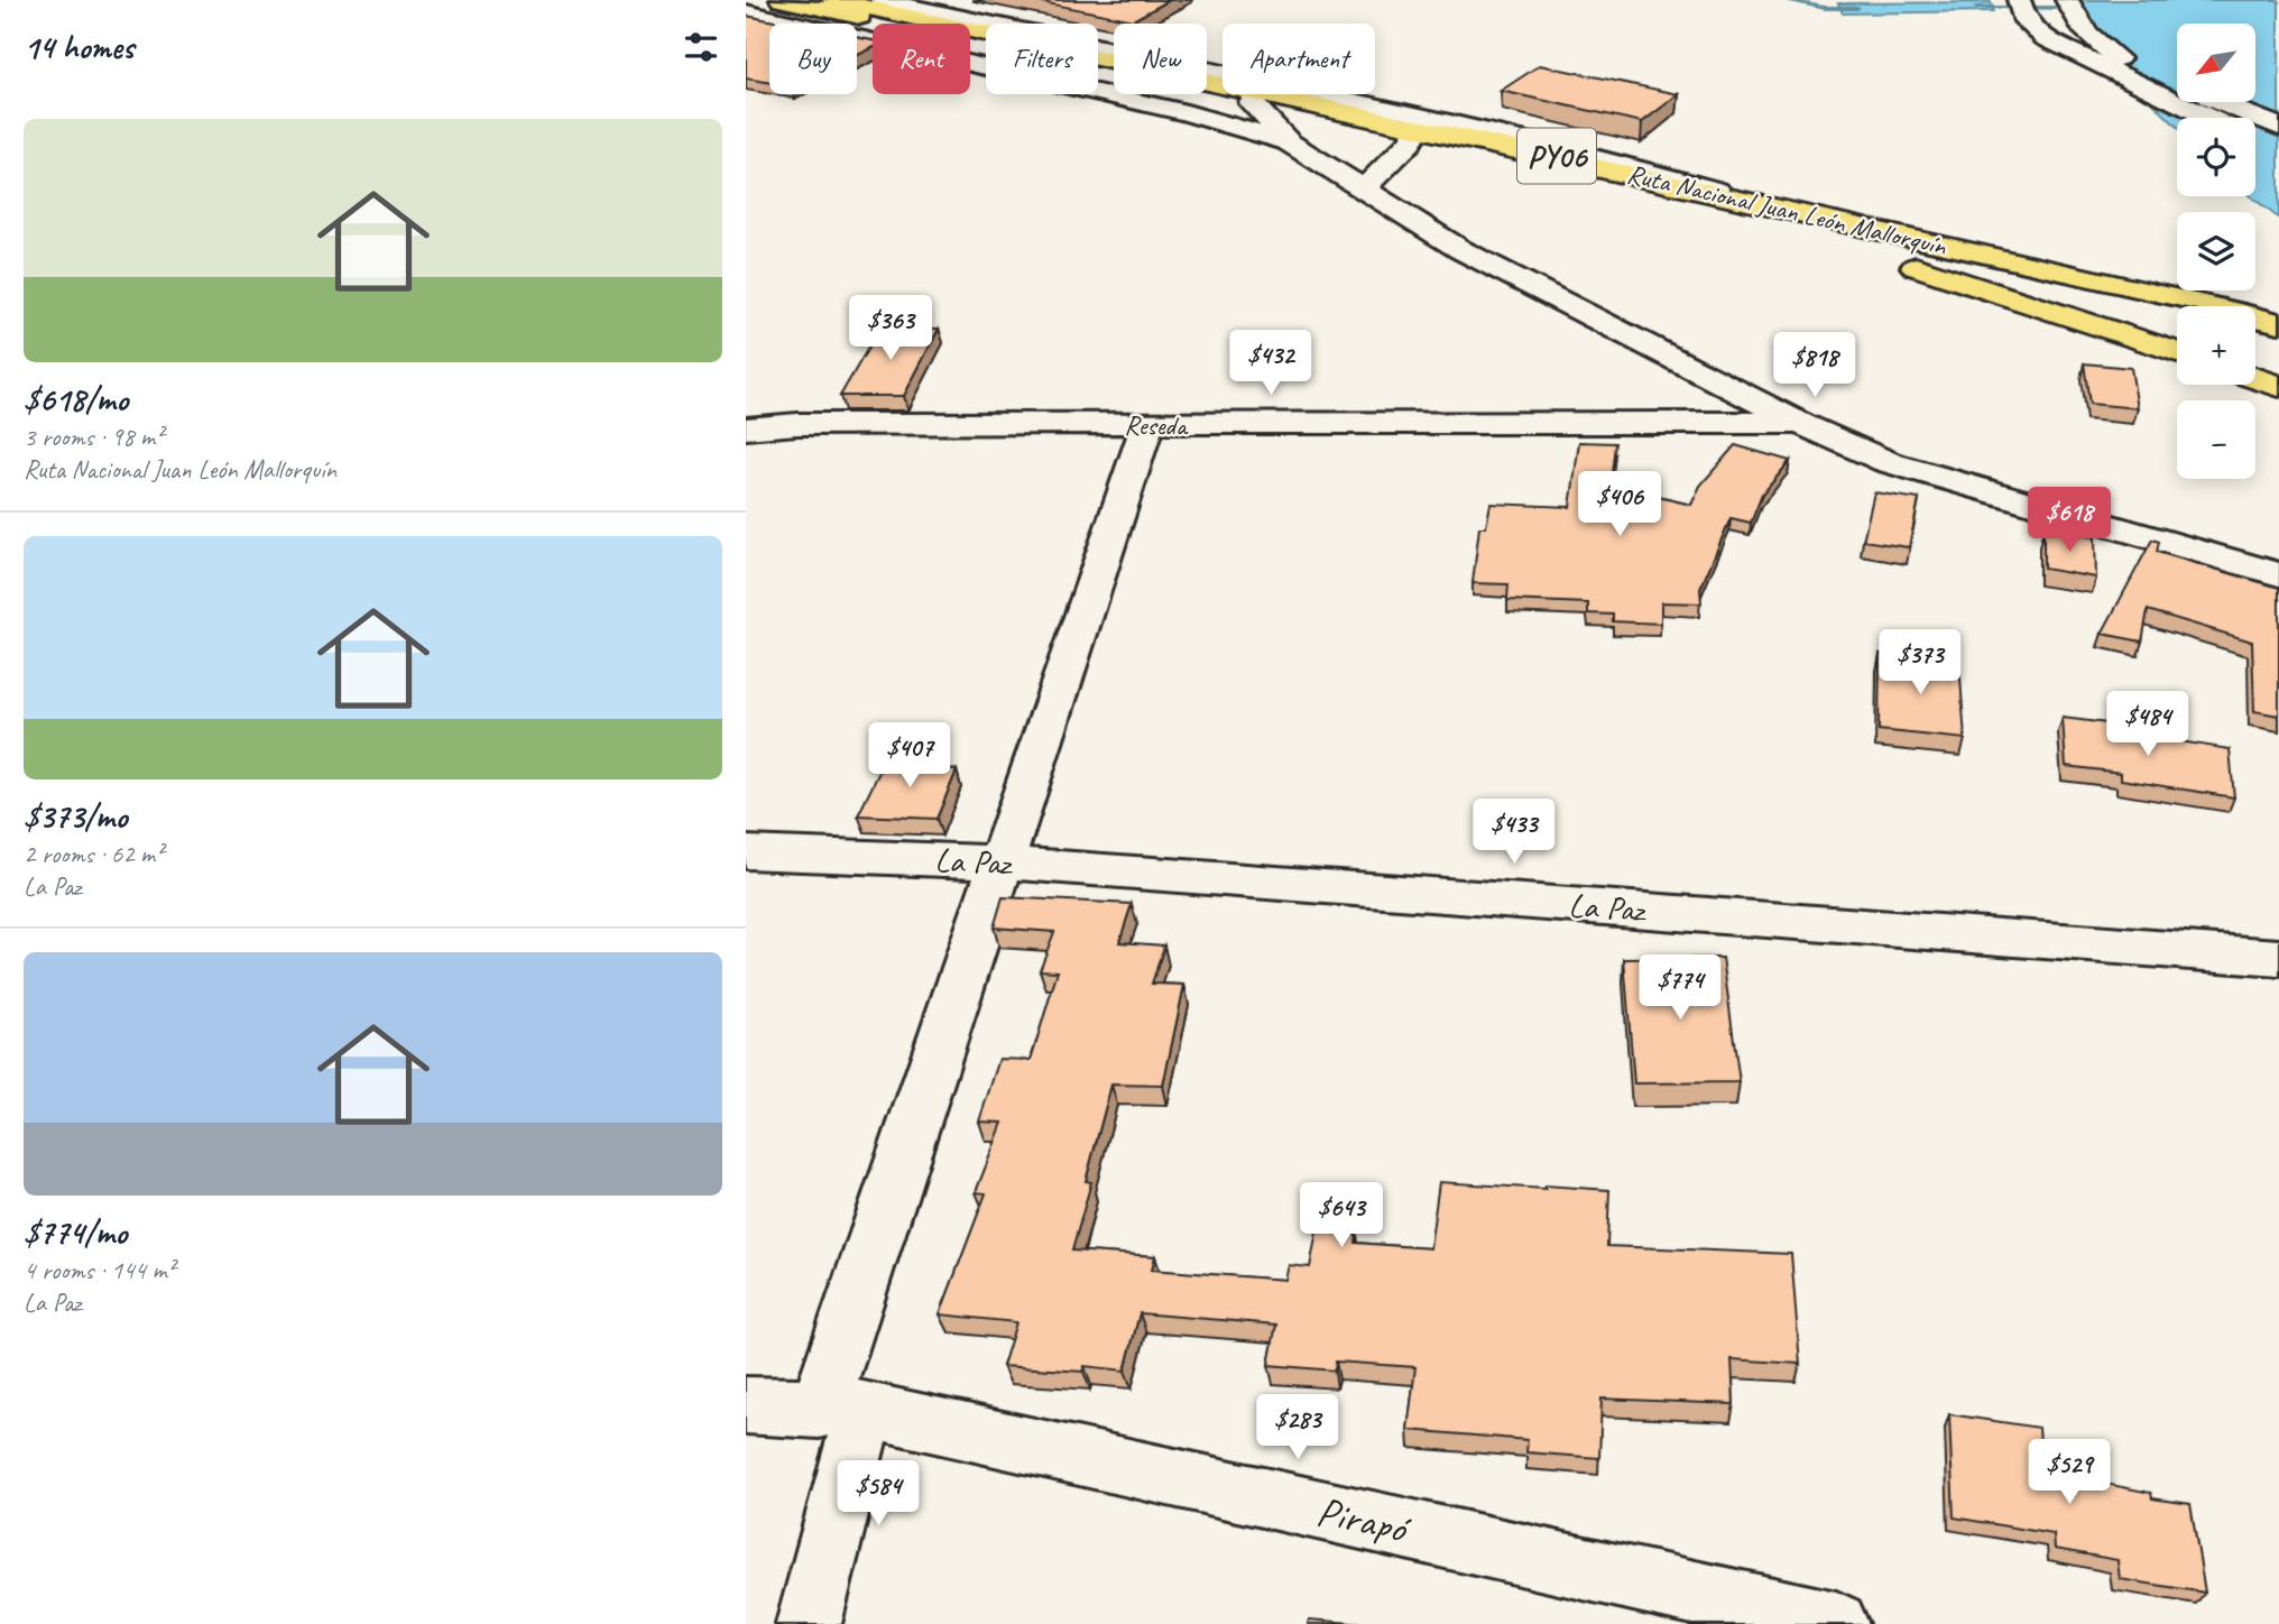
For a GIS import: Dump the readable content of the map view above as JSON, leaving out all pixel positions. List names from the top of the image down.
{
  "streets": {
    "highway": ["PY06", "Ruta Nacional Juan León Mallorquín"],
    "street": ["Reseda", "La Paz", "Pirapó"]
  },
  "north": "bottom left",
  "page": {
    "heading": "14 homes",
    "map_buttons": ["+", "−"],
    "chip": [
      "Buy",
      "Rent",
      "Filters",
      "New",
      "Apartment"
    ],
    "list": [
      {
        "name": "$618/mo",
        "note": "3 rooms · 98 m² · Ruta Nacional Juan León Mallorquín"
      },
      {
        "name": "$373/mo",
        "note": "2 rooms · 62 m² · La Paz"
      },
      {
        "name": "$774/mo",
        "note": "4 rooms · 144 m² · La Paz"
      }
    ],
    "price": [
      "$363",
      "$432",
      "$818",
      "$406",
      "$618",
      "$373",
      "$484",
      "$407",
      "$433",
      "$774",
      "$643",
      "$283",
      "$529",
      "$584"
    ]
  }
}
